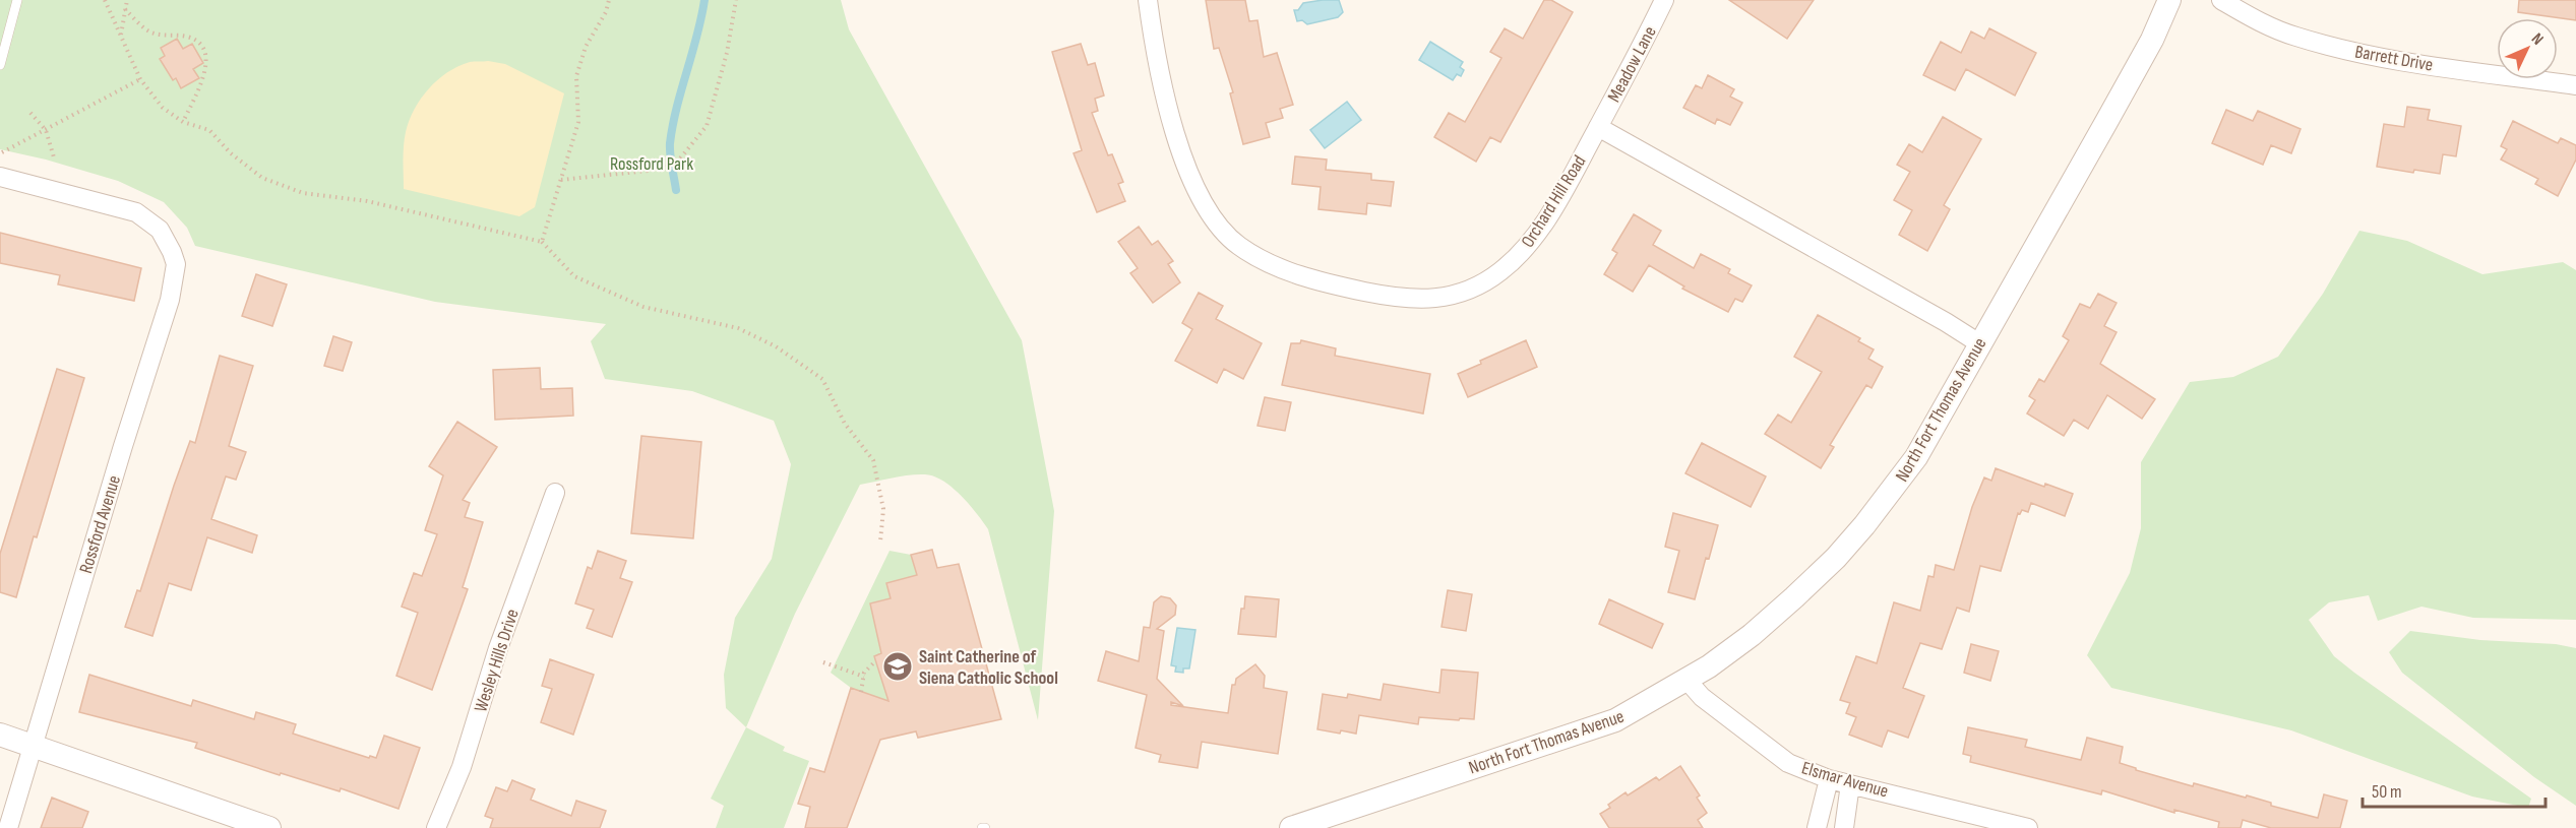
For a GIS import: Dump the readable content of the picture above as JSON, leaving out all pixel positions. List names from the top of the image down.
{
  "streets": {
    "street": [
      "Barrett Drive",
      "Meadow Lane",
      "Orchard Hill Road",
      "North Fort Thomas Avenue",
      "Rossford Avenue",
      "Wesley Hills Drive",
      "Elsmar Avenue"
    ]
  },
  "crossings": [
    ["Meadow Lane", "Orchard Hill Road"],
    ["North Fort Thomas Avenue", "Elsmar Avenue"]
  ],
  "parks": ["Rossford Park"],
  "places": {
    "school or university": ["Saint Catherine of Siena Catholic School"]
  },
  "scale_bar": "50 m",
  "north": "top right"
}
